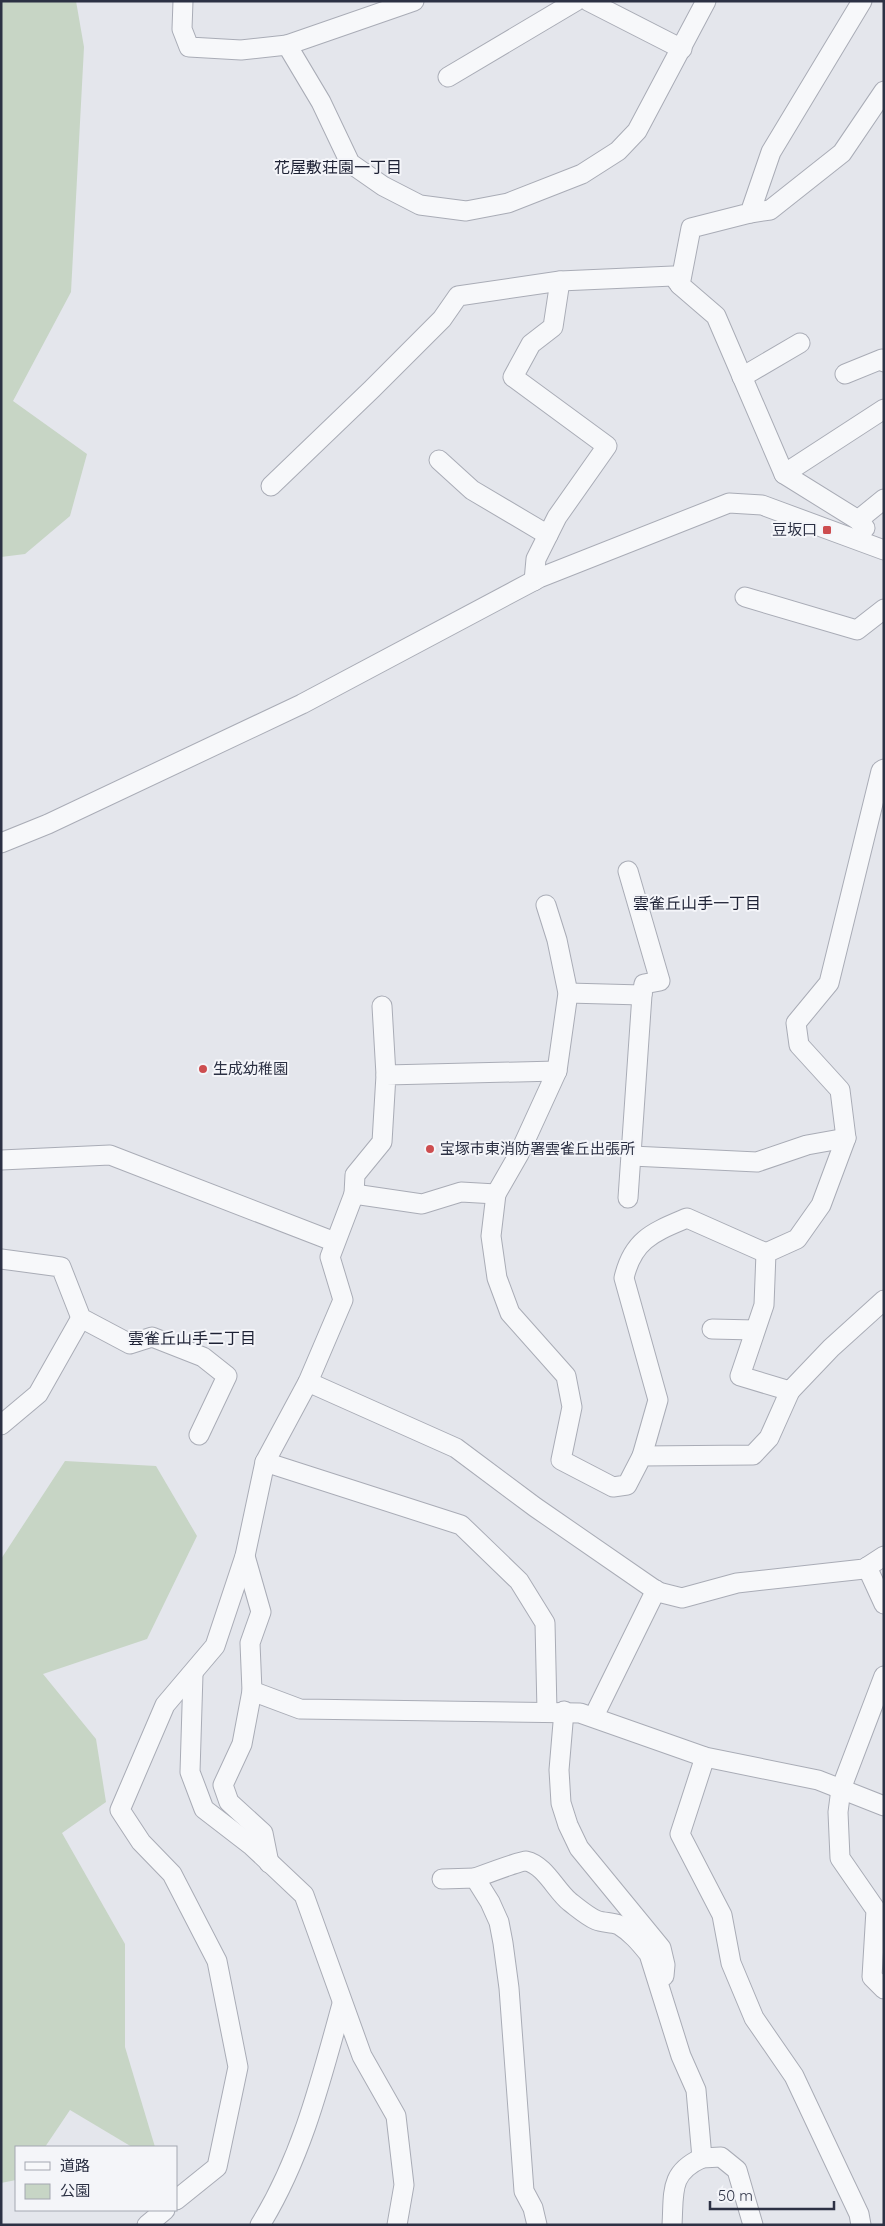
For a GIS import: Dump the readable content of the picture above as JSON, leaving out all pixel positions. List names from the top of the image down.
{
  "districts": ["花屋敷荘園一丁目", "雲雀丘山手一丁目", "雲雀丘山手二丁目"],
  "places": {
    "transit": ["豆坂口"],
    "other": ["生成幼稚園", "宝塚市東消防署雲雀丘出張所"]
  },
  "legend": ["道路", "公園"],
  "scale_bar": "50 m"
}
